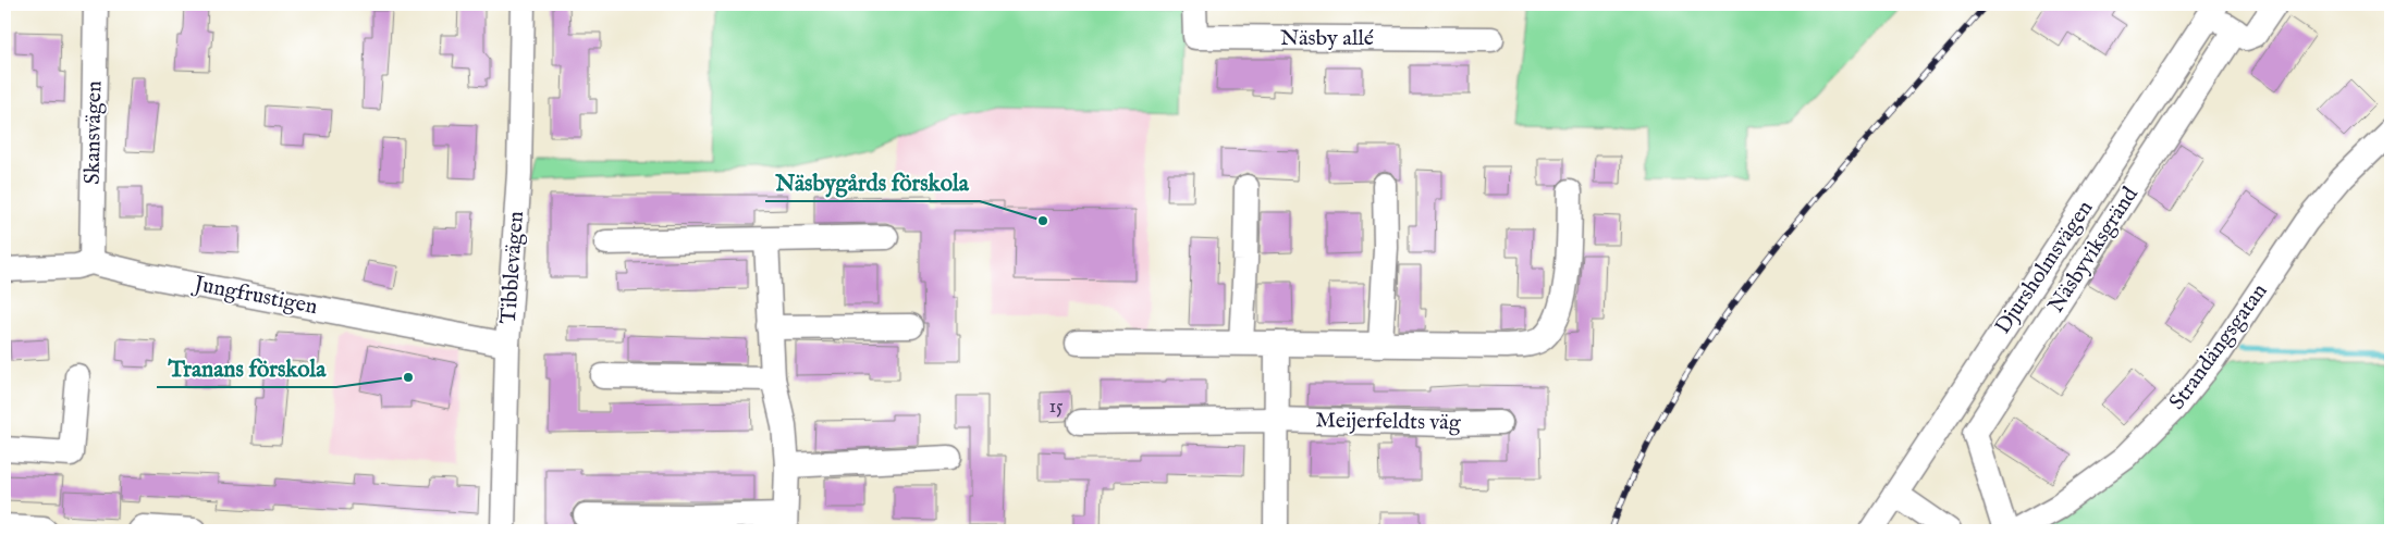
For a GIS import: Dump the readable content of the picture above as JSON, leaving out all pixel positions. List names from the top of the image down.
{
  "streets": {
    "street": [
      "Näsby allé",
      "Skansvägen",
      "Näsbyviksgränd",
      "Tibblevägen",
      "Djursholmsvägen",
      "Jungfrustigen",
      "Strandängsgatan",
      "Meijerfeldts väg"
    ]
  },
  "crossings": [
    ["Skansvägen", "Jungfrustigen"],
    ["Tibblevägen", "Jungfrustigen"]
  ],
  "places": ["Näsbygårds förskola", "Tranans förskola"],
  "house_numbers": ["15"]
}
